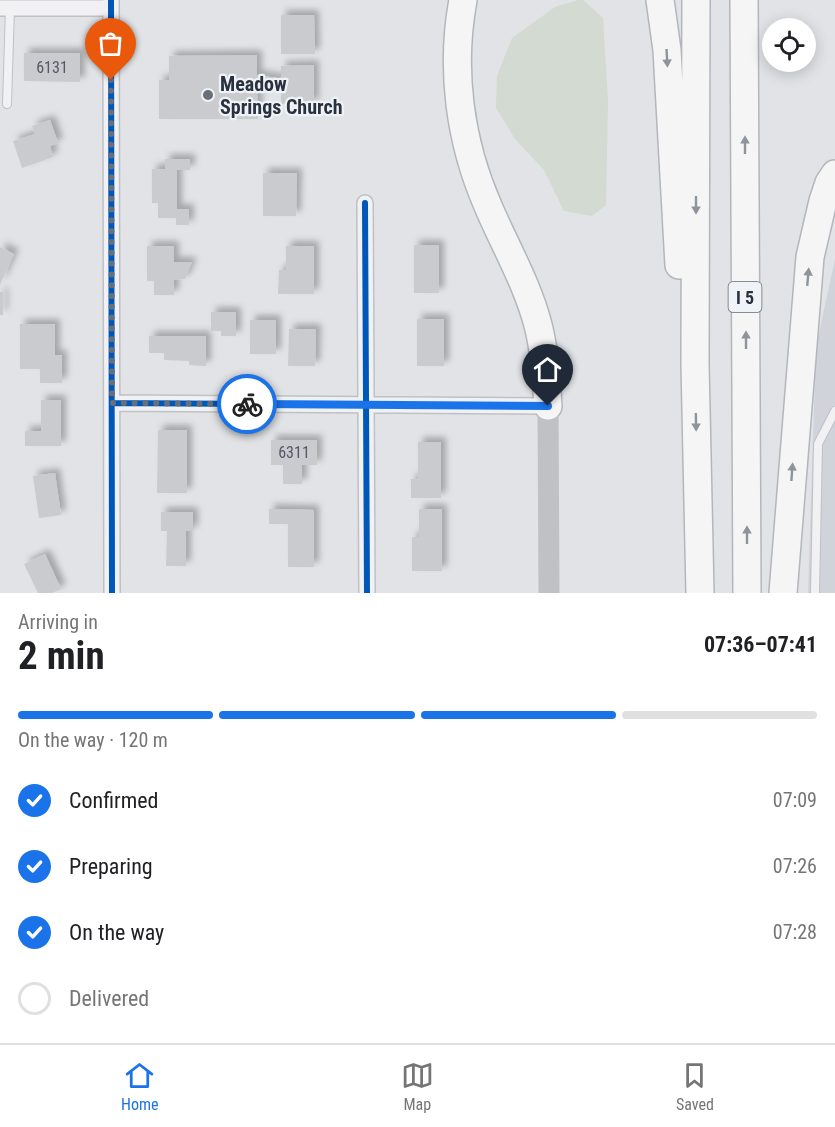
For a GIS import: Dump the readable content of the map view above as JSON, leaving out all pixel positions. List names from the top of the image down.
{
  "streets": {
    "highway": ["I 5"]
  },
  "places": ["Meadow Springs Church"],
  "house_numbers": ["6131", "6311"],
  "page": {
    "heading": ["2 min", "Arriving in", "07:36–07:41"],
    "bar": "On the way · 120 m",
    "list": [
      ["Confirmed", "07:09"],
      ["Preparing", "07:26"],
      ["On the way", "07:28"],
      "Delivered"
    ],
    "tabs": ["Home", "Map", "Saved"]
  }
}
